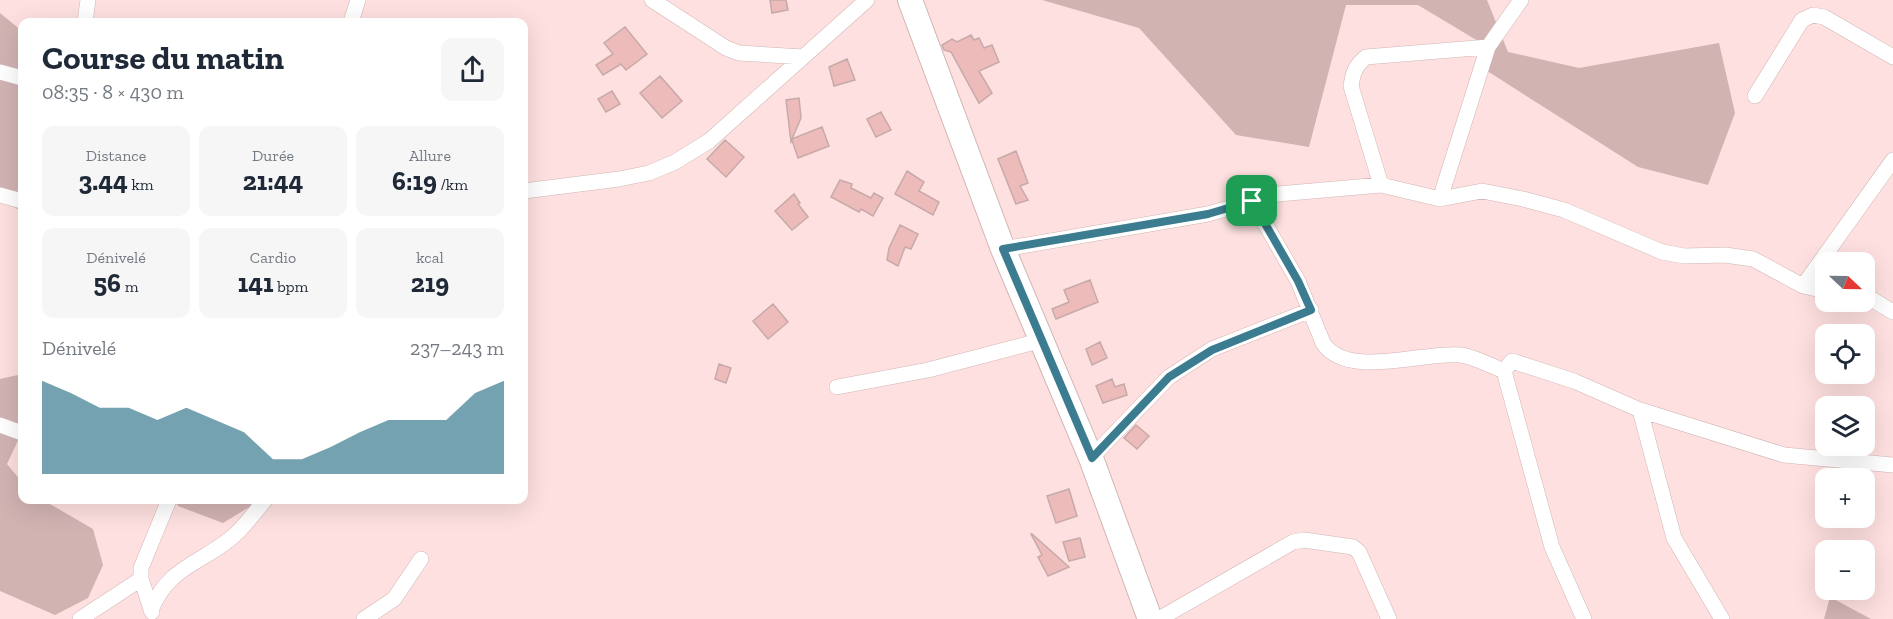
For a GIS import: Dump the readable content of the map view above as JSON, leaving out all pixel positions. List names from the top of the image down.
{
  "north": "right",
  "page": {
    "heading": ["Course du matin", "08:35 · 8 × 430 m"],
    "stats": [
      ["Distance", "3.44 km"],
      ["Durée", "21:44"],
      ["Allure", "6:19 /km"],
      ["Dénivelé", "56 m"],
      ["Cardio", "141 bpm"],
      ["kcal", "219"]
    ],
    "map_buttons": ["+", "−"],
    "chart": ["Dénivelé", "237–243 m"]
  }
}
